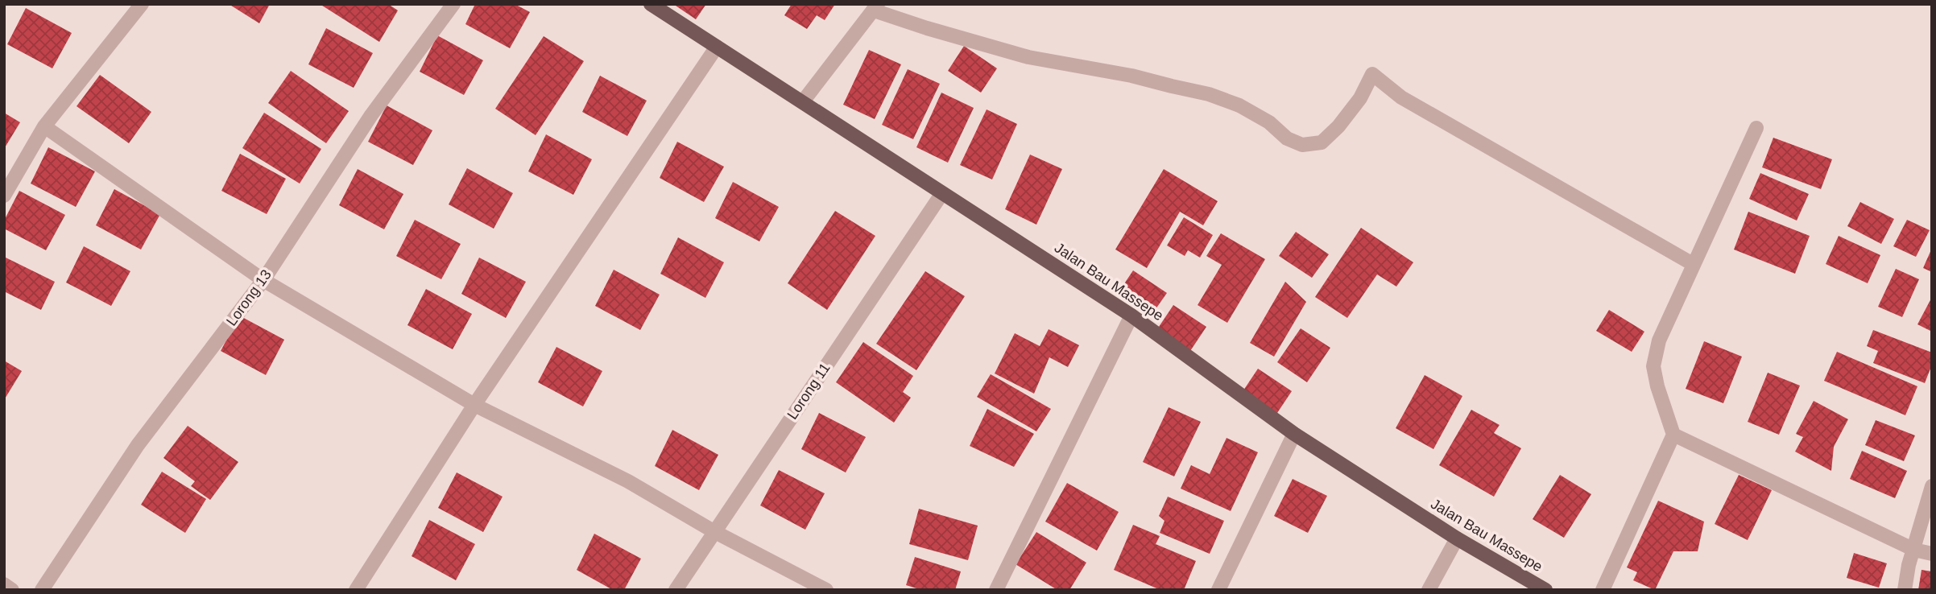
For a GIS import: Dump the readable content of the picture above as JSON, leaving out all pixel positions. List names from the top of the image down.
{
  "streets": {
    "main road": ["Jalan Bau Massepe"],
    "street": ["Lorong 13", "Lorong 11"]
  },
  "crossings": [
    ["Jalan Bau Massepe", "Lorong 11"]
  ]
}
